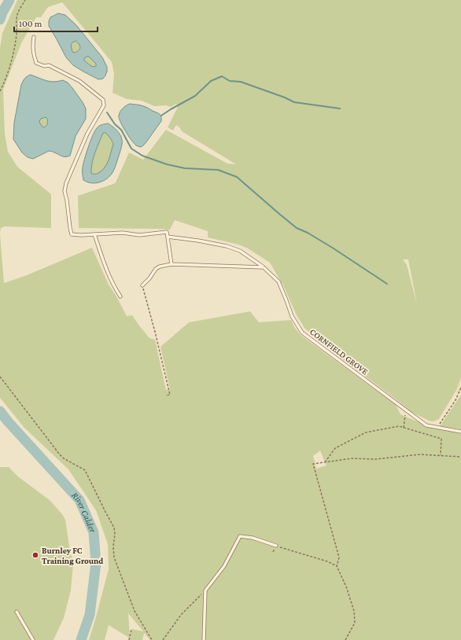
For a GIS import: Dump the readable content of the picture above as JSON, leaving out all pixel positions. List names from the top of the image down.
{
  "streets": {
    "lane": ["CORNFIELD GROVE"]
  },
  "water": ["River Calder"],
  "places": ["Burnley FC Training Ground"],
  "scale_bar": "100 m"
}
